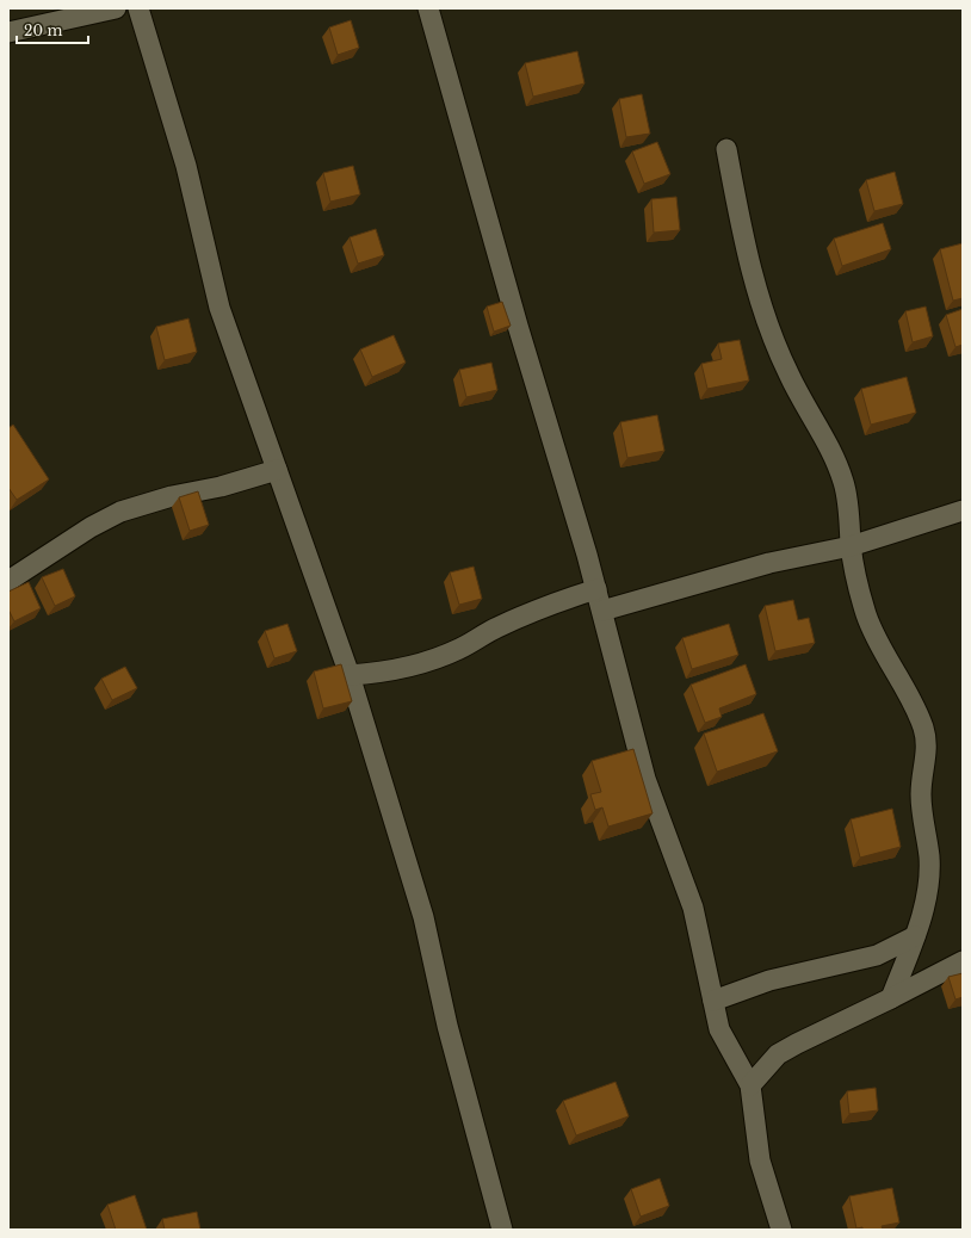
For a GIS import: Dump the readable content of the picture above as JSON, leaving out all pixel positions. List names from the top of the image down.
{
  "scale_bar": "20 m"
}
